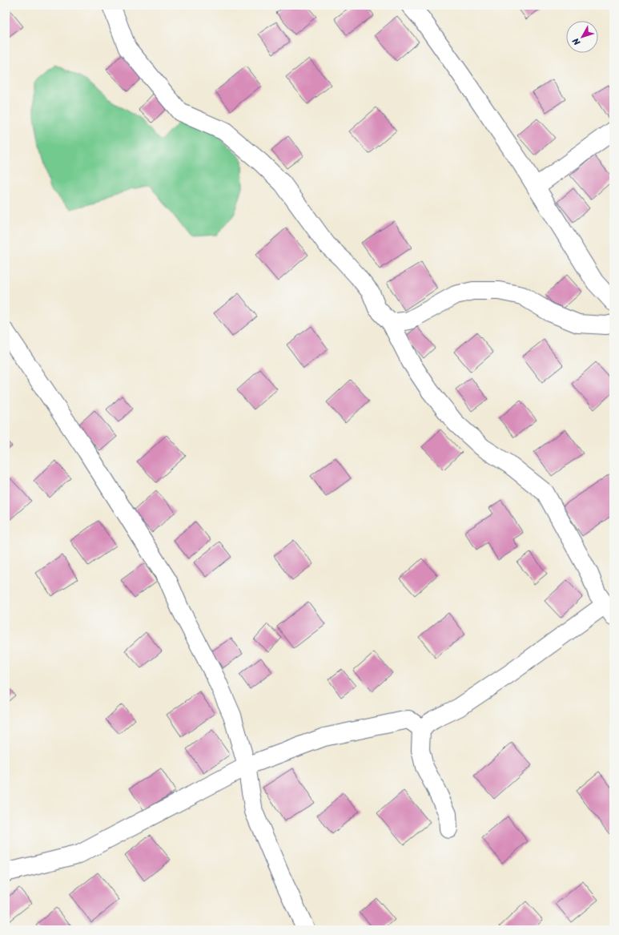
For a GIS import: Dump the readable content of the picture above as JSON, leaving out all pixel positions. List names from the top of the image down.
{
  "north": "bottom left"
}
